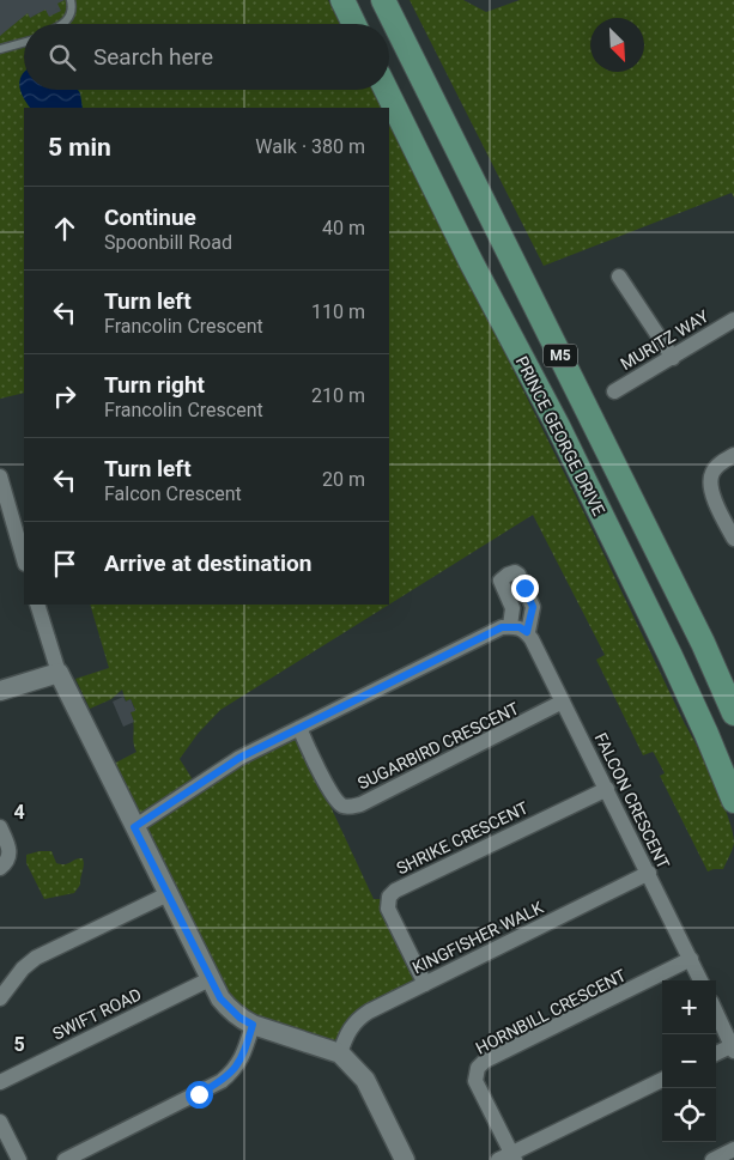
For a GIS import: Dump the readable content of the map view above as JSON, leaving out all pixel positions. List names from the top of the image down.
{
  "streets": {
    "main road": ["M5", "PRINCE GEORGE DRIVE"],
    "street": [
      "MURITZ WAY",
      "SUGARBIRD CRESCENT",
      "FALCON CRESCENT",
      "SHRIKE CRESCENT",
      "KINGFISHER WALK",
      "HORNBILL CRESCENT",
      "SWIFT ROAD"
    ]
  },
  "crossings": [
    ["SUGARBIRD CRESCENT", "FALCON CRESCENT"],
    ["FALCON CRESCENT", "SHRIKE CRESCENT"],
    ["FALCON CRESCENT", "KINGFISHER WALK"],
    ["FALCON CRESCENT", "HORNBILL CRESCENT"],
    ["SHRIKE CRESCENT", "KINGFISHER WALK"]
  ],
  "north": "bottom right",
  "page": {
    "search": "Search here",
    "heading": ["5 min", "Walk · 380 m"],
    "list": [
      ["Continue", "Spoonbill Road", "40 m"],
      ["Turn left", "Francolin Crescent", "110 m"],
      ["Turn right", "Francolin Crescent", "210 m"],
      ["Turn left", "Falcon Crescent", "20 m"],
      "Arrive at destination"
    ],
    "map_buttons": ["+", "−"]
  },
  "grid": {
    "rows": ["4", "5"]
  }
}
